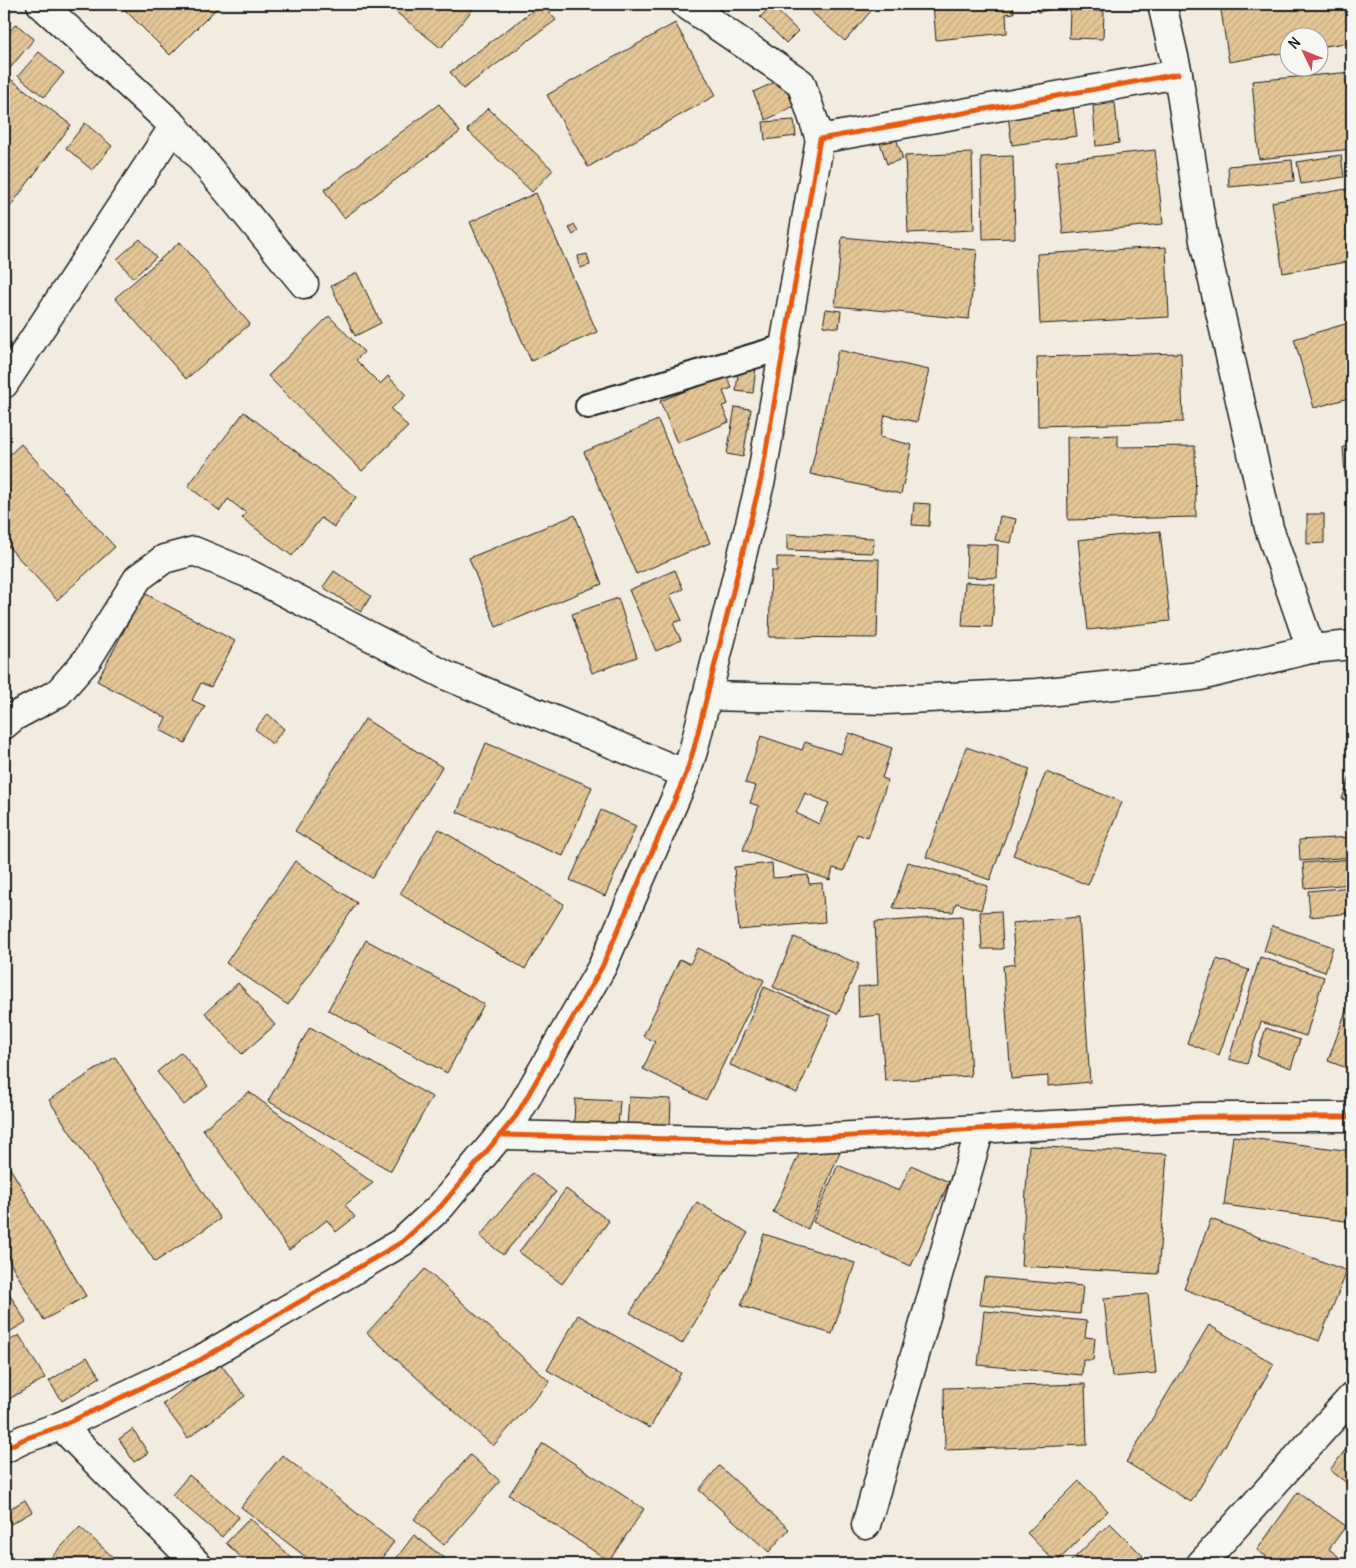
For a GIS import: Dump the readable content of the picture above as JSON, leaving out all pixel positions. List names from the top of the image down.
{
  "north": "top left"
}
